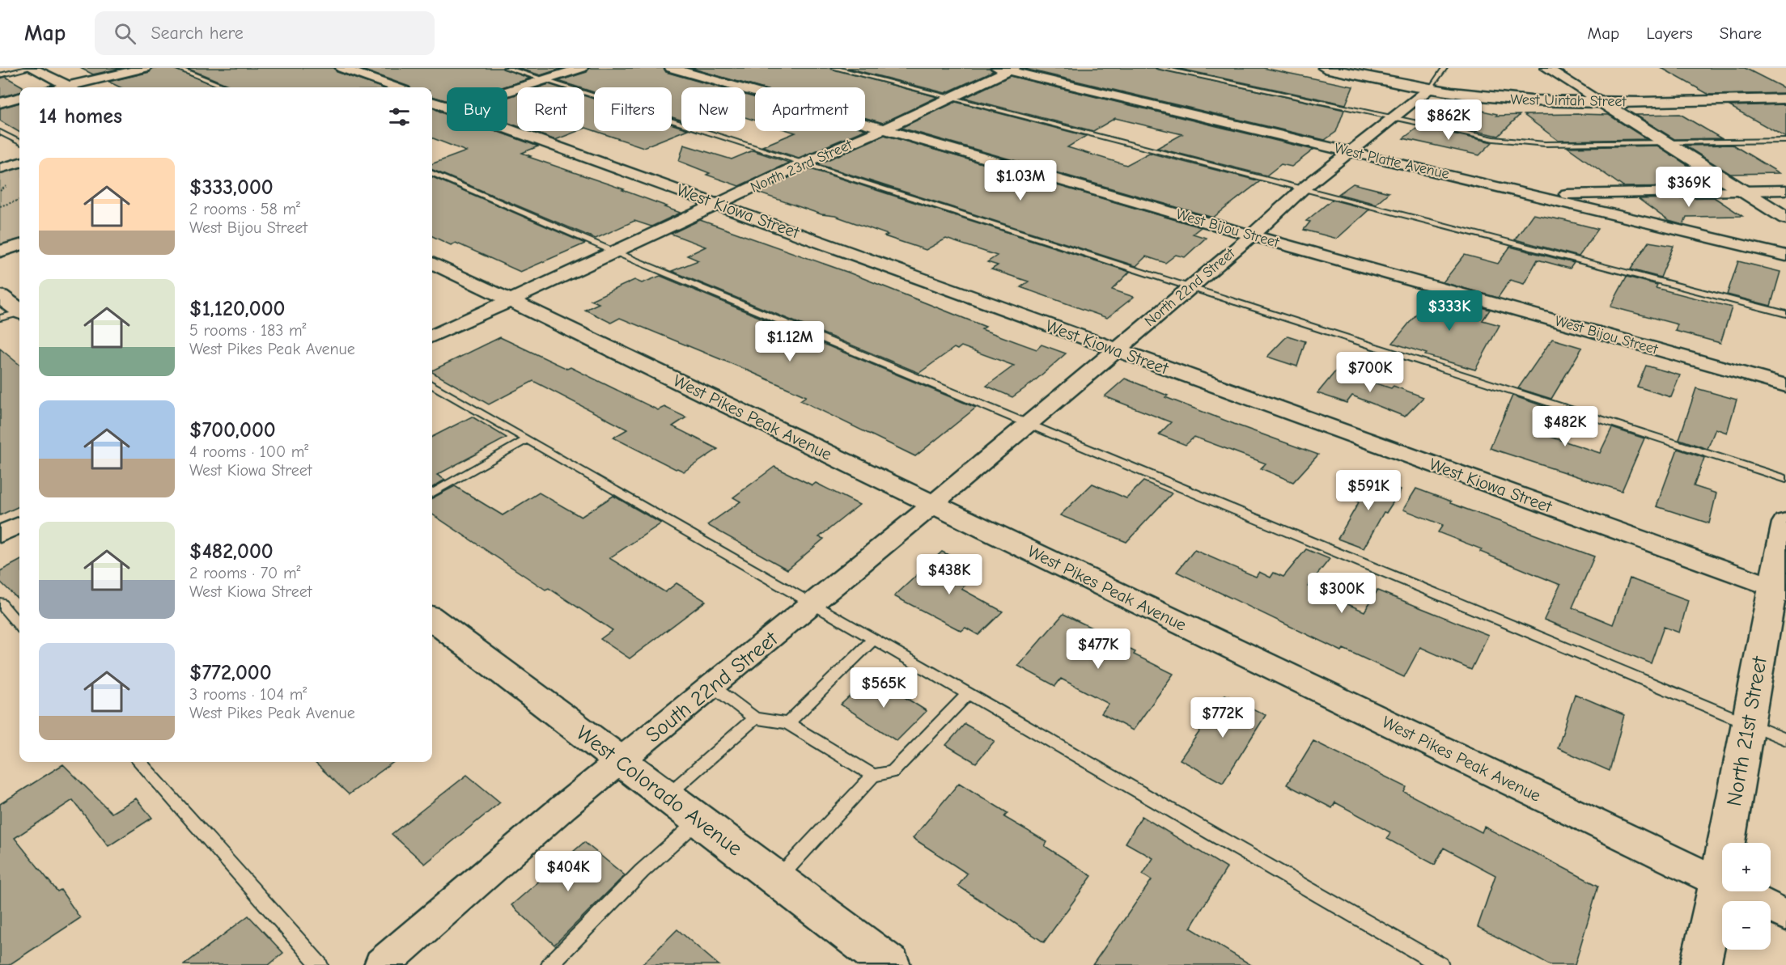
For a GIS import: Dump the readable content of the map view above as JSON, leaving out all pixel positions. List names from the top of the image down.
{
  "streets": {
    "main road": ["West Uintah Street", "North 21st Street", "West Colorado Avenue"],
    "street": [
      "West Platte Avenue",
      "North 23rd Street",
      "West Kiowa Street",
      "West Bijou Street",
      "North 22nd Street",
      "West Pikes Peak Avenue",
      "South 22nd Street"
    ]
  },
  "crossings": [
    ["West Uintah Street", "North 22nd Street"],
    ["West Platte Avenue", "North 23rd Street"],
    ["West Platte Avenue", "North 22nd Street"],
    ["North 23rd Street", "West Kiowa Street"],
    ["North 23rd Street", "West Bijou Street"],
    ["North 23rd Street", "West Pikes Peak Avenue"],
    ["West Kiowa Street", "North 22nd Street"],
    ["West Kiowa Street", "North 21st Street"],
    ["West Bijou Street", "North 22nd Street"],
    ["North 22nd Street", "West Pikes Peak Avenue"],
    ["North 22nd Street", "South 22nd Street"],
    ["West Pikes Peak Avenue", "South 22nd Street"],
    ["West Pikes Peak Avenue", "North 21st Street"],
    ["South 22nd Street", "West Colorado Avenue"]
  ],
  "page": {
    "header": "Map",
    "search": "Search here",
    "nav": ["Map", "Layers", "Share"],
    "chip": [
      "Buy",
      "Rent",
      "Filters",
      "New",
      "Apartment"
    ],
    "heading": "14 homes",
    "price": [
      "$862K",
      "$1.03M",
      "$369K",
      "$333K",
      "$1.12M",
      "$700K",
      "$482K",
      "$591K",
      "$438K",
      "$300K",
      "$477K",
      "$565K",
      "$772K",
      "$404K"
    ],
    "list": [
      {
        "name": "$333,000",
        "note": "2 rooms · 58 m² · West Bijou Street"
      },
      {
        "name": "$1,120,000",
        "note": "5 rooms · 183 m² · West Pikes Peak Avenue"
      },
      {
        "name": "$700,000",
        "note": "4 rooms · 100 m² · West Kiowa Street"
      },
      {
        "name": "$482,000",
        "note": "2 rooms · 70 m² · West Kiowa Street"
      },
      {
        "name": "$772,000",
        "note": "3 rooms · 104 m² · West Pikes Peak Avenue"
      }
    ],
    "map_buttons": ["+", "−"]
  }
}
